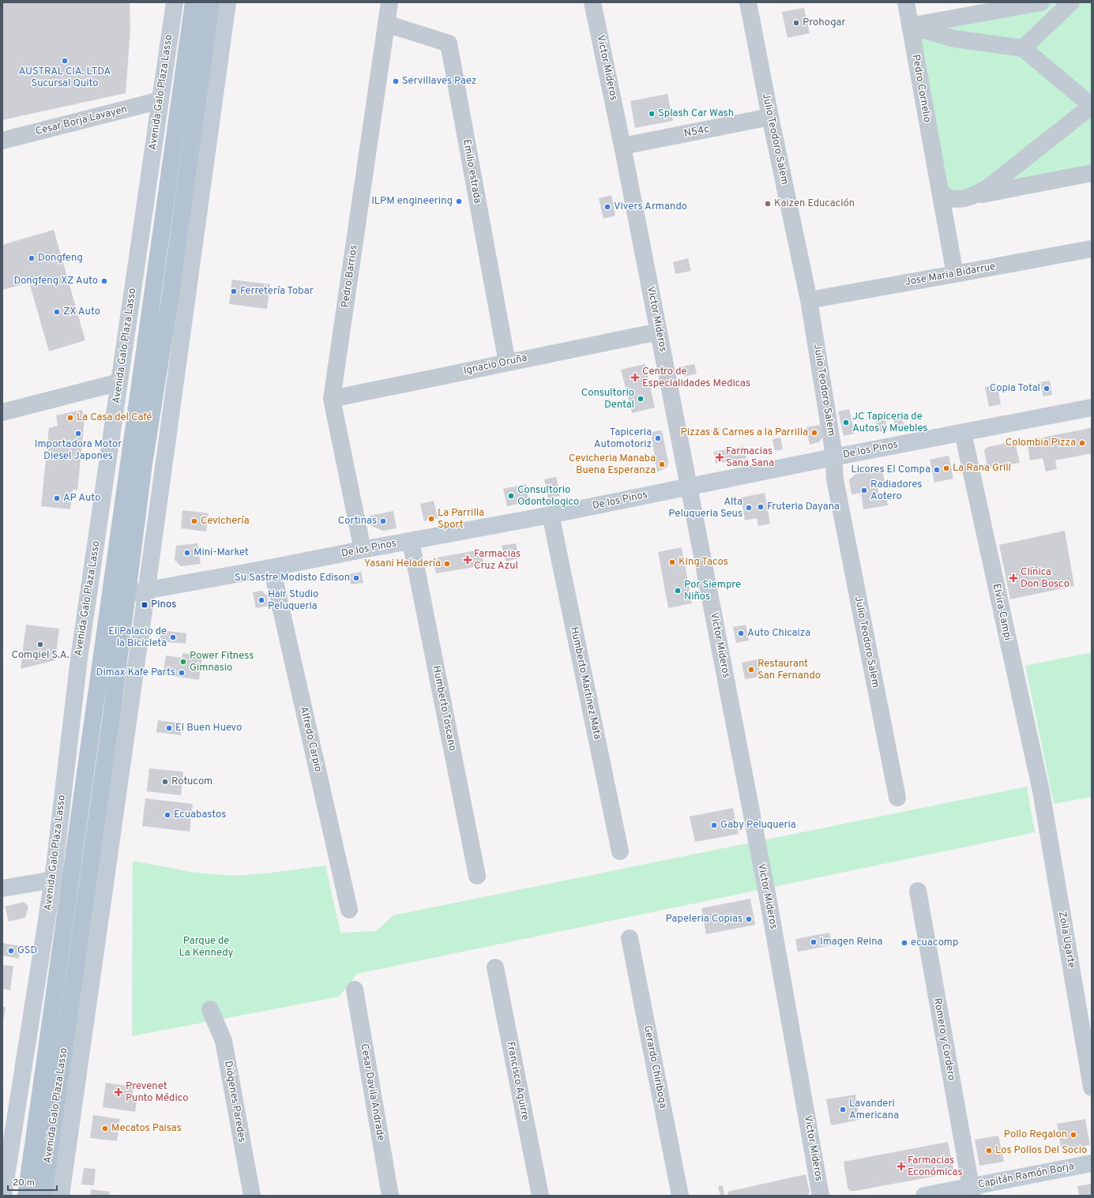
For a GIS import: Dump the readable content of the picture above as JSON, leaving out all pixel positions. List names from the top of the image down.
{
  "streets": {
    "main road": ["Avenida Galo Plaza Lasso", "De los Pinos", "Capitán Ramón Borja"],
    "street": [
      "Victor Mideros",
      "Pedro Cornelio",
      "Cesar Borja Lavayen",
      "N54c",
      "Julio Teodoro Salem",
      "Emilio estrada",
      "Jose Maria Bidarrue",
      "Pedro Barrios",
      "Ignacio Oruña",
      "Elvira Campi",
      "Humberto Martinez Mata",
      "Humberto Toscano",
      "Alfredo Carpio",
      "Zoila Ugarte",
      "Romero y Cordero",
      "Gerardo Chiriboga",
      "Francisco Aguirre",
      "Cesar Davila Andrade",
      "Diógenes Paredes"
    ]
  },
  "crossings": [
    ["Victor Mideros", "N54c"],
    ["Victor Mideros", "Ignacio Oruña"],
    ["Victor Mideros", "De los Pinos"],
    ["Pedro Cornelio", "Jose Maria Bidarrue"],
    ["Avenida Galo Plaza Lasso", "Cesar Borja Lavayen"],
    ["Avenida Galo Plaza Lasso", "De los Pinos"],
    ["N54c", "Julio Teodoro Salem"],
    ["Julio Teodoro Salem", "Jose Maria Bidarrue"],
    ["Julio Teodoro Salem", "De los Pinos"],
    ["Emilio estrada", "Pedro Barrios"],
    ["Emilio estrada", "Ignacio Oruña"],
    ["Pedro Barrios", "Ignacio Oruña"],
    ["Pedro Barrios", "De los Pinos"],
    ["De los Pinos", "Elvira Campi"],
    ["De los Pinos", "Humberto Martinez Mata"],
    ["De los Pinos", "Humberto Toscano"],
    ["De los Pinos", "Alfredo Carpio"],
    ["Elvira Campi", "Zoila Ugarte"],
    ["Romero y Cordero", "Capitán Ramón Borja"]
  ],
  "parks": ["Parque de La Kennedy"],
  "places": {
    "other": [
      "Prohogar",
      "AUSTRAL CIA. LTDA Sucursal Quito",
      "Servillaves Paez",
      "Splash Car Wash",
      "ILPM engineering",
      "Kaizen Educación",
      "Vivers Armando",
      "Dongfeng",
      "Dongfeng XZ Auto",
      "Ferretería Tobar",
      "ZX Auto",
      "Copia Total",
      "Consultorio Dental",
      "La Casa del Café",
      "JC Tapiceria de Autos y Muebles",
      "Pizzas & Carnes a la Parrilla",
      "Importadora Motor Diesel Japones",
      "Tapiceria Automotoriz",
      "Colombia Pizza",
      "Cevicheria Manaba Buena Esperanza",
      "La Rana Grill",
      "Licores El Compa",
      "Radiadores Aotero",
      "Consultorio Odontologico",
      "AP Auto",
      "Fruteria Dayana",
      "Alta Peluqueria Seus",
      "La Parrilla Sport",
      "Cevichería",
      "Cortinas",
      "Mini-Market",
      "King Tacos",
      "Yasani Heladería",
      "Su Sastre Modisto Edison",
      "Por Siempre Niños",
      "Hair Studio Peluqueria",
      "Auto Chicaiza",
      "El Palacio de la Bicicleta",
      "Comgiel S.A.",
      "Power Fitness Gimnasio",
      "Restaurant San Fernando",
      "Dimax Kafe Parts",
      "El Buen Huevo",
      "Rotucom",
      "Ecuabastos",
      "Gaby Peluqueria",
      "Papeleria Copias",
      "Imagen Reina",
      "ecuacomp",
      "GSD",
      "Lavanderi Americana",
      "Mecatos Paisas",
      "Pollo Regalon",
      "Los Pollos Del Socio"
    ],
    "health": [
      "Centro de Especialidades Medicas",
      "Farmacias Sana Sana",
      "Farmacias Cruz Azul",
      "Clínica Don Bosco",
      "Prevenet Punto Médico",
      "Farmacias Económicas"
    ],
    "transit": ["Pinos"]
  },
  "scale_bar": "20 m"
}
